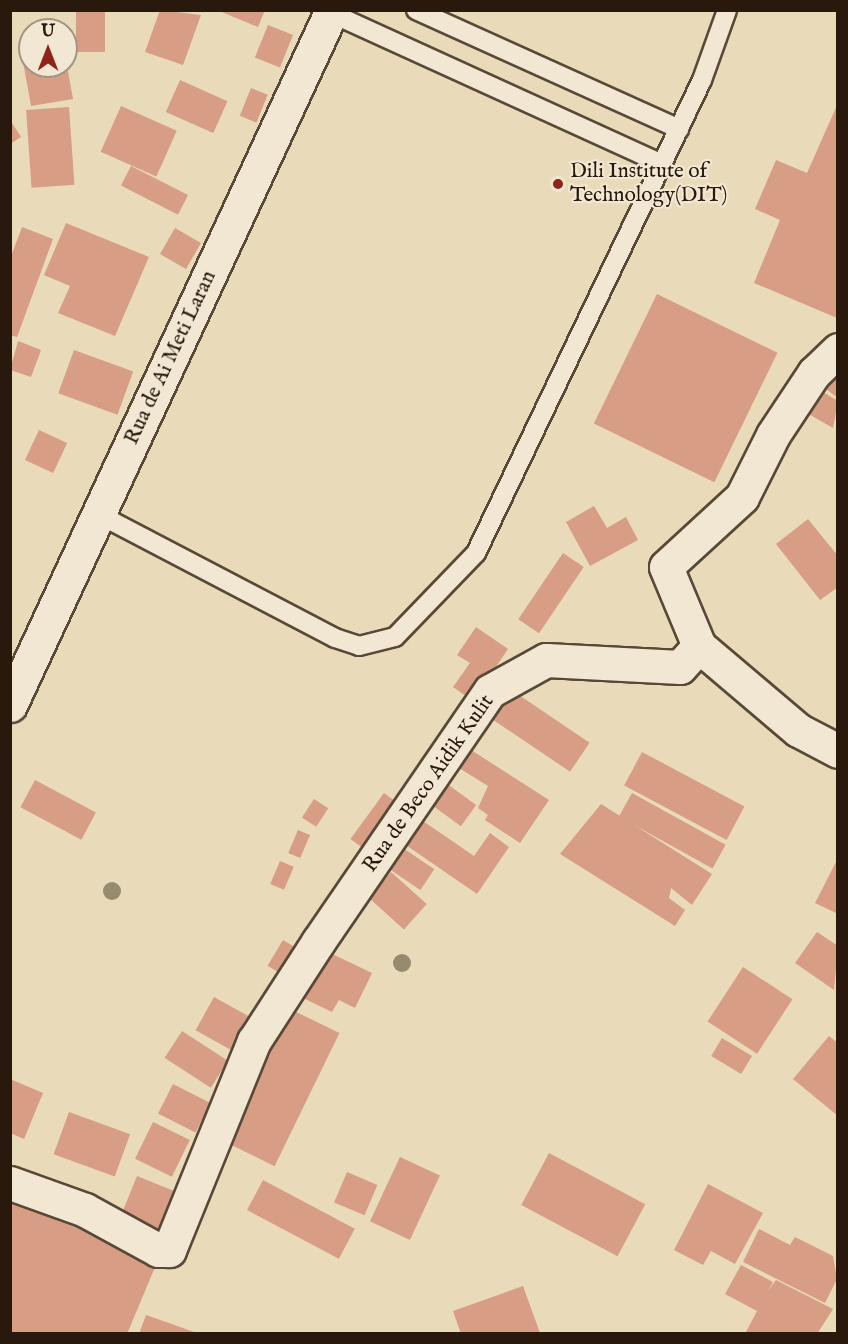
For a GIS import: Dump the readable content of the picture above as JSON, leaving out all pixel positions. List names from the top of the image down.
{
  "streets": {
    "street": ["Rua de Ai Meti Laran", "Rua de Beco Aidik Kulit"]
  },
  "places": ["Dili Institute of Technology(DIT)"],
  "north": "top"
}
